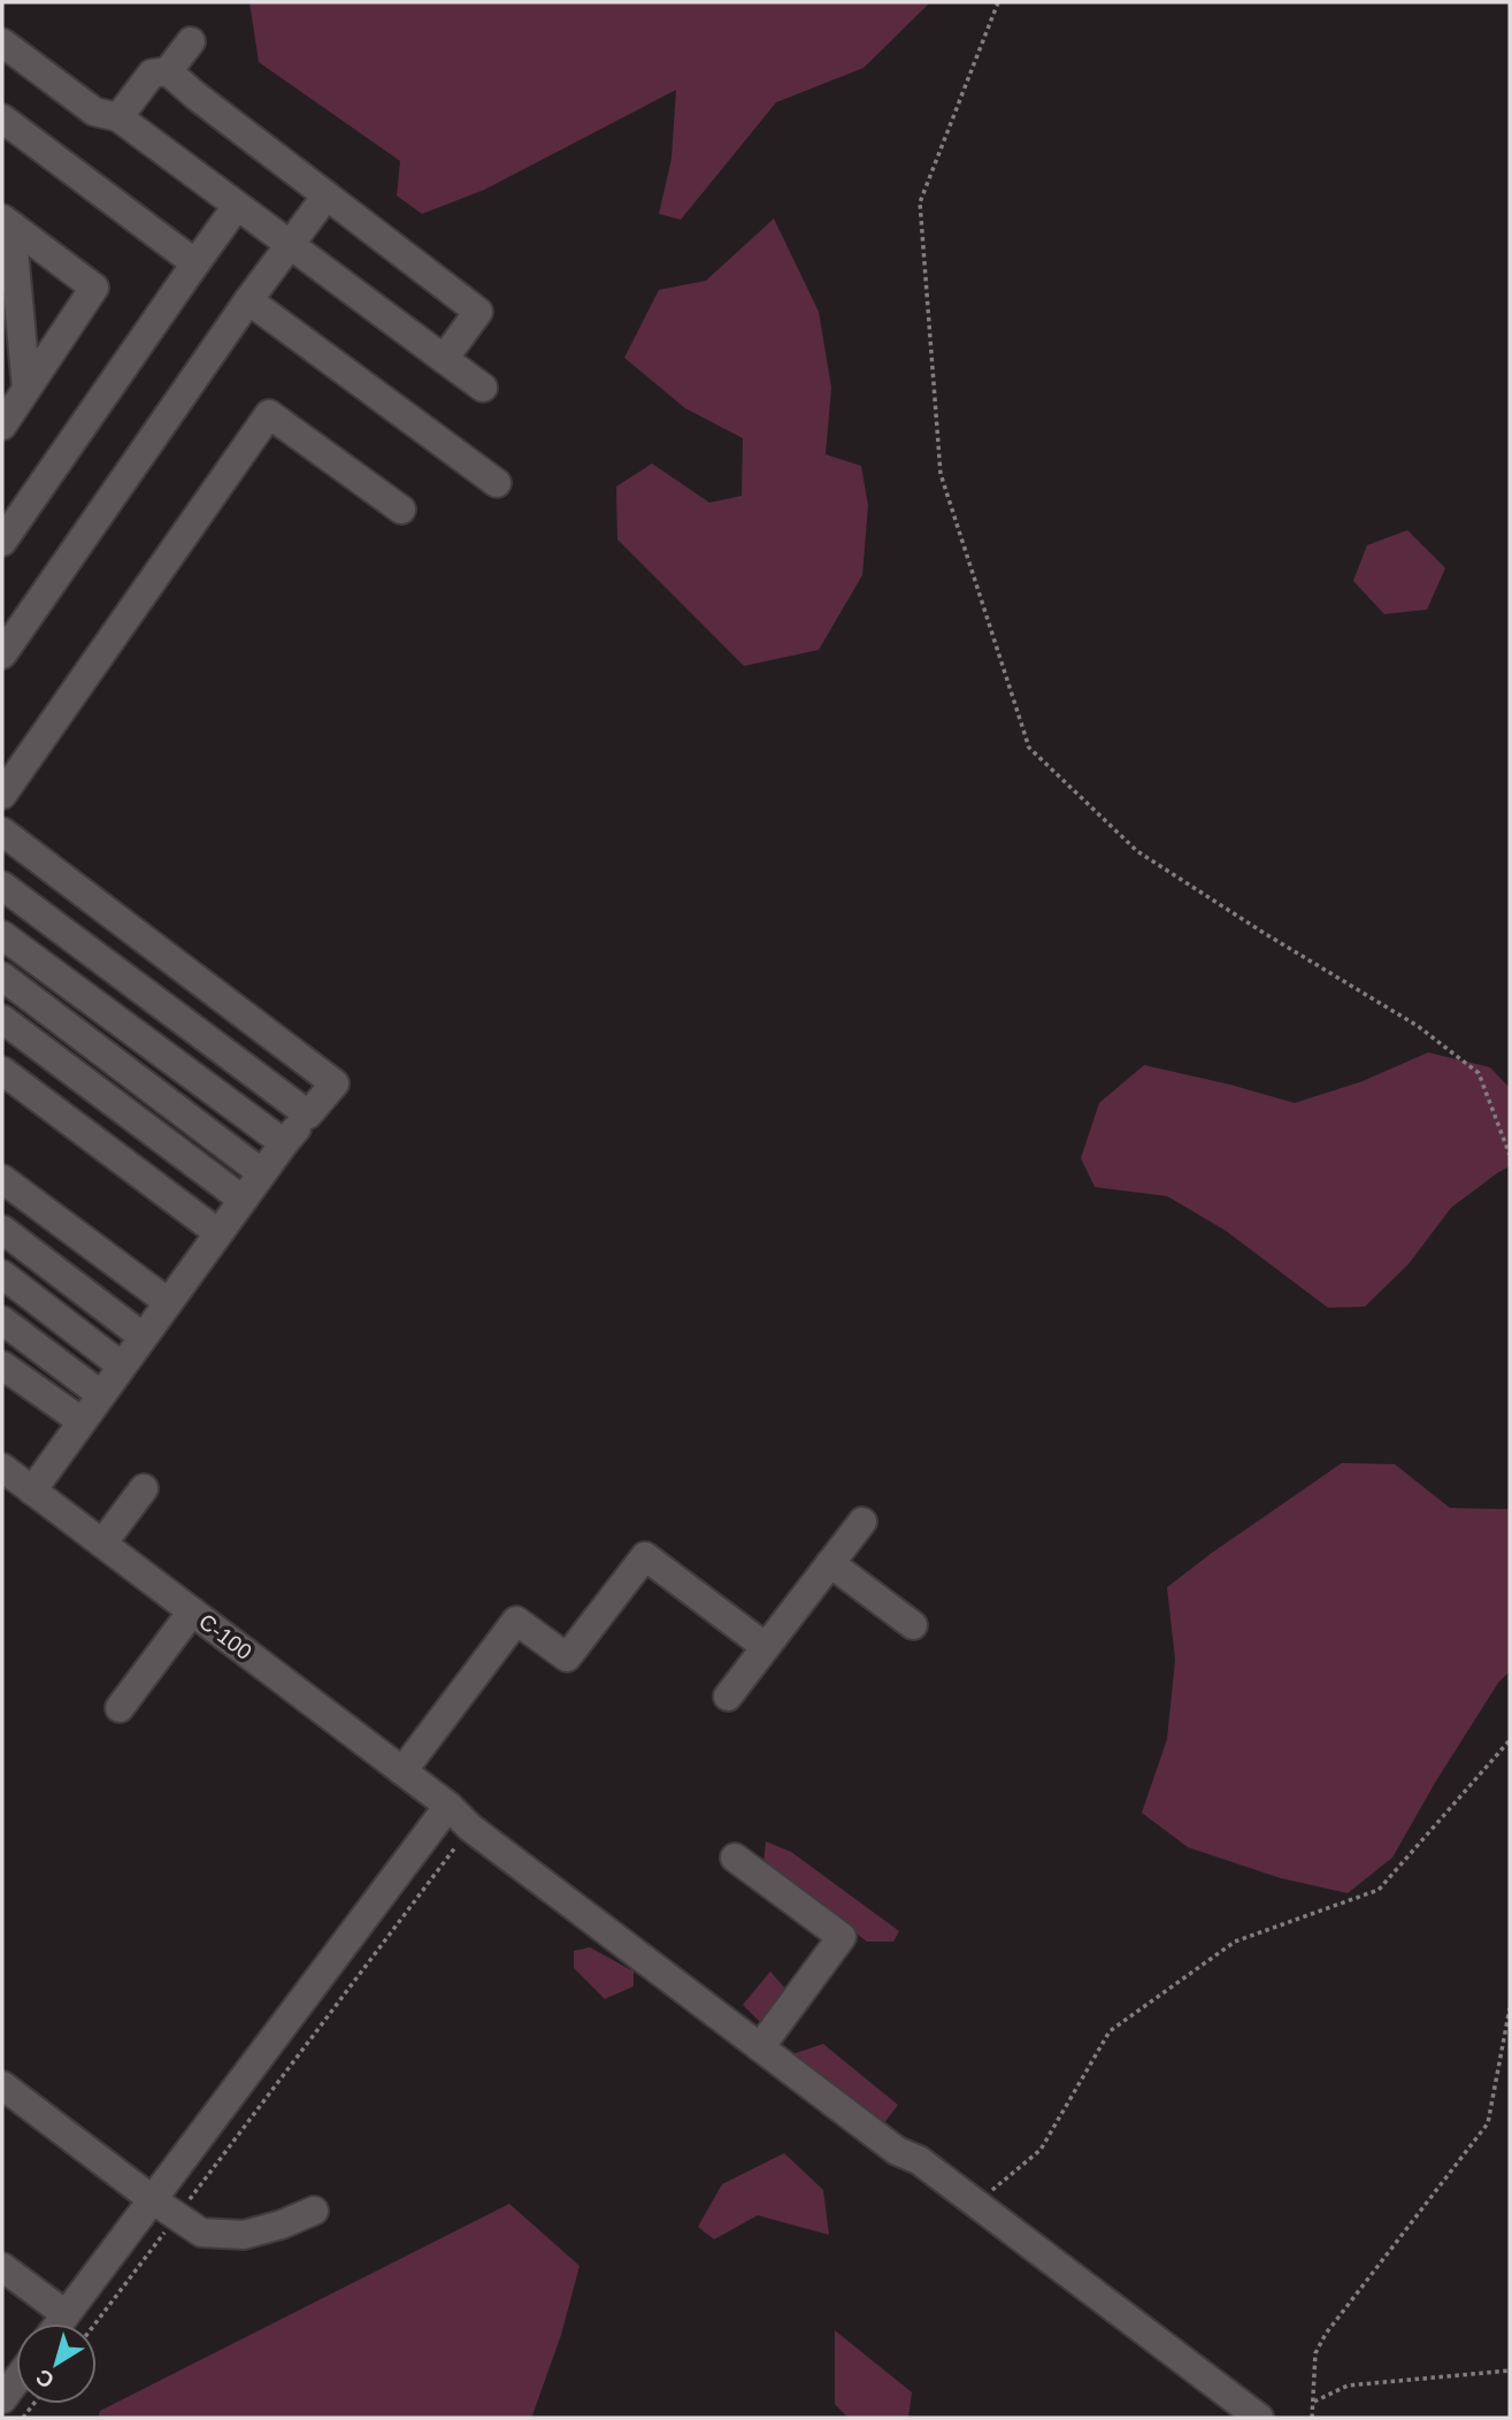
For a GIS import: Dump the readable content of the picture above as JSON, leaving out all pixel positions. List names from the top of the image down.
{
  "streets": {
    "street": ["С-100"]
  },
  "north": "bottom left"
}
